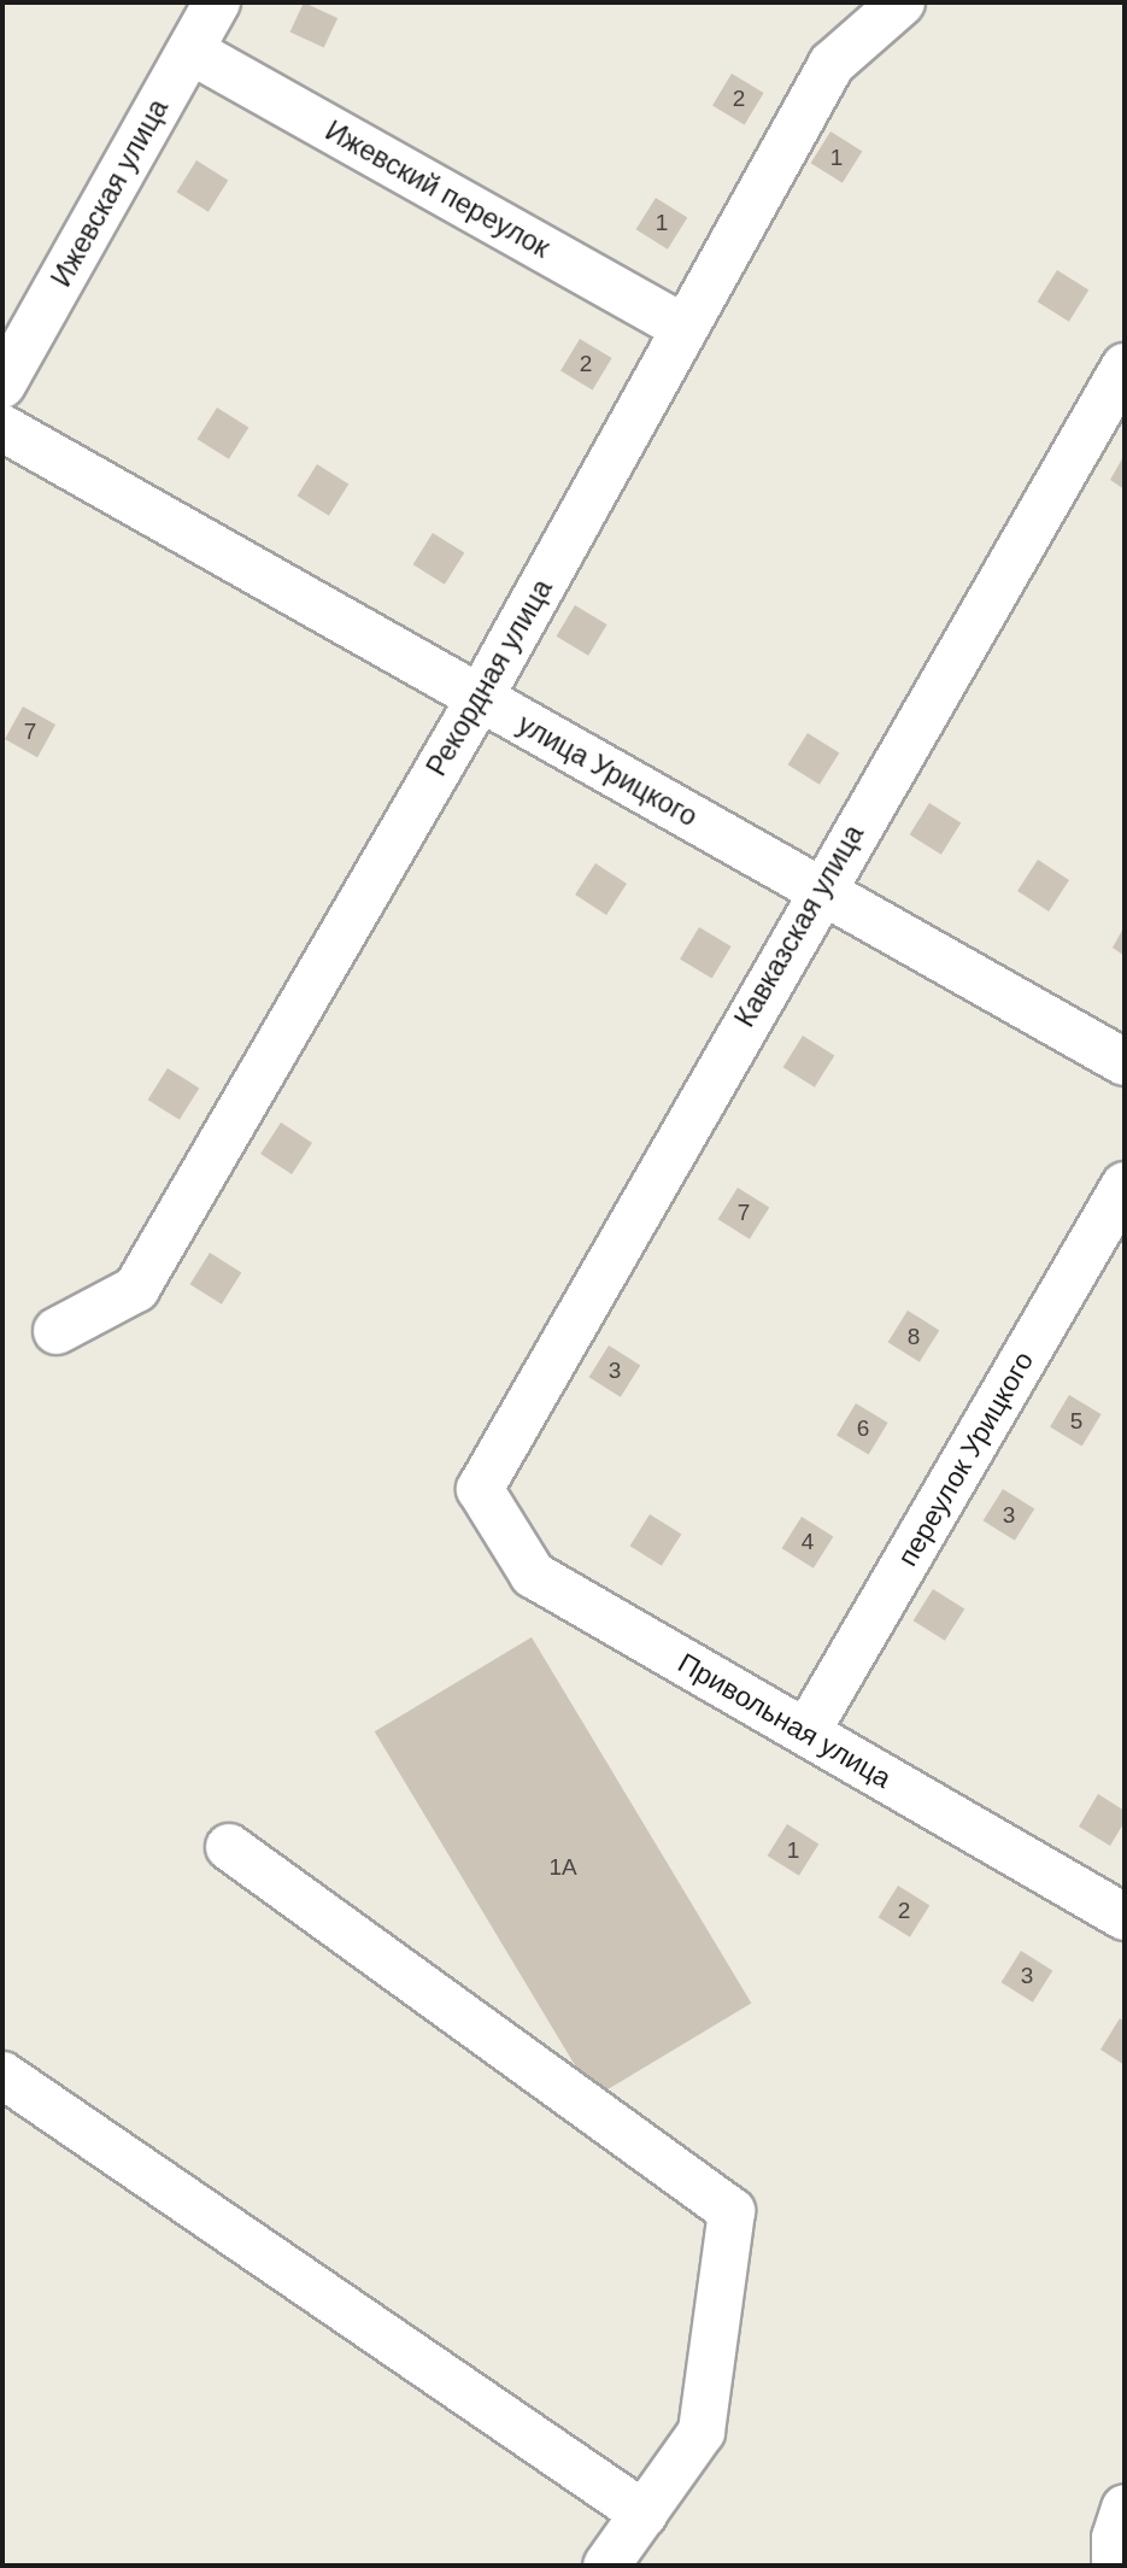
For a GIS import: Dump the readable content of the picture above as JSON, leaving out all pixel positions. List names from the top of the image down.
{
  "streets": {
    "street": [
      "Ижевский переулок",
      "Ижевская улица",
      "Рекордная улица",
      "улица Урицкого",
      "Кавказская улица",
      "переулок Урицкого",
      "Привольная улица"
    ]
  },
  "crossings": [
    ["Ижевский переулок", "Ижевская улица"],
    ["Ижевский переулок", "Рекордная улица"],
    ["Рекордная улица", "улица Урицкого"],
    ["улица Урицкого", "Кавказская улица"],
    ["Кавказская улица", "Привольная улица"],
    ["переулок Урицкого", "Привольная улица"]
  ],
  "house_numbers": [
    "2",
    "1",
    "1",
    "2",
    "7",
    "7",
    "8",
    "3",
    "5",
    "6",
    "3",
    "4",
    "1",
    "1А",
    "2",
    "3"
  ]
}
